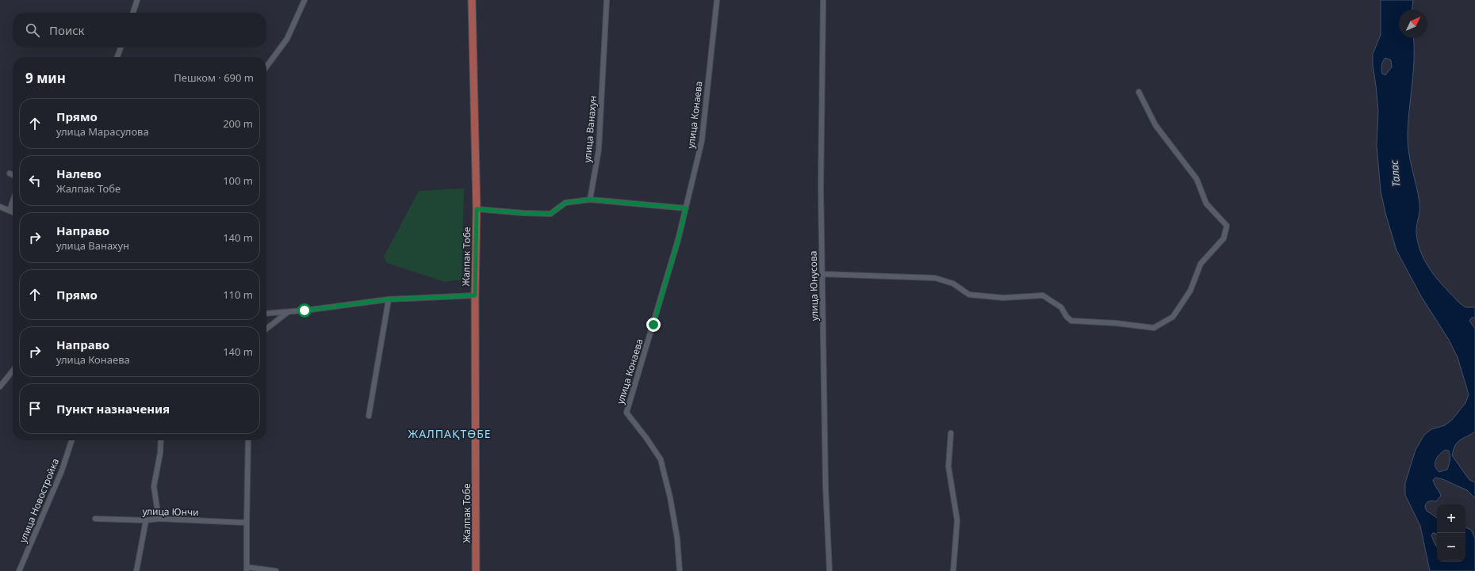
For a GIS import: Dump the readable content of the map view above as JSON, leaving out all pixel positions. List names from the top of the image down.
{
  "streets": {
    "main road": ["Жалпак Тобе"],
    "street": [
      "улица Конаева",
      "улица Ванахун",
      "улица Юнусова",
      "улица Новостройка",
      "улица Юнчи"
    ]
  },
  "districts": ["ЖАЛПАҚТӨБЕ"],
  "water": ["Талас"],
  "north": "top right",
  "page": {
    "search": "Поиск",
    "heading": ["9 мин", "Пешком · 690 m"],
    "list": [
      ["Прямо", "улица Марасулова", "200 m"],
      ["Налево", "Жалпак Тобе", "100 m"],
      ["Направо", "улица Ванахун", "140 m"],
      ["Прямо", "110 m"],
      ["Направо", "улица Конаева", "140 m"],
      "Пункт назначения"
    ],
    "map_buttons": ["+", "−"]
  }
}
